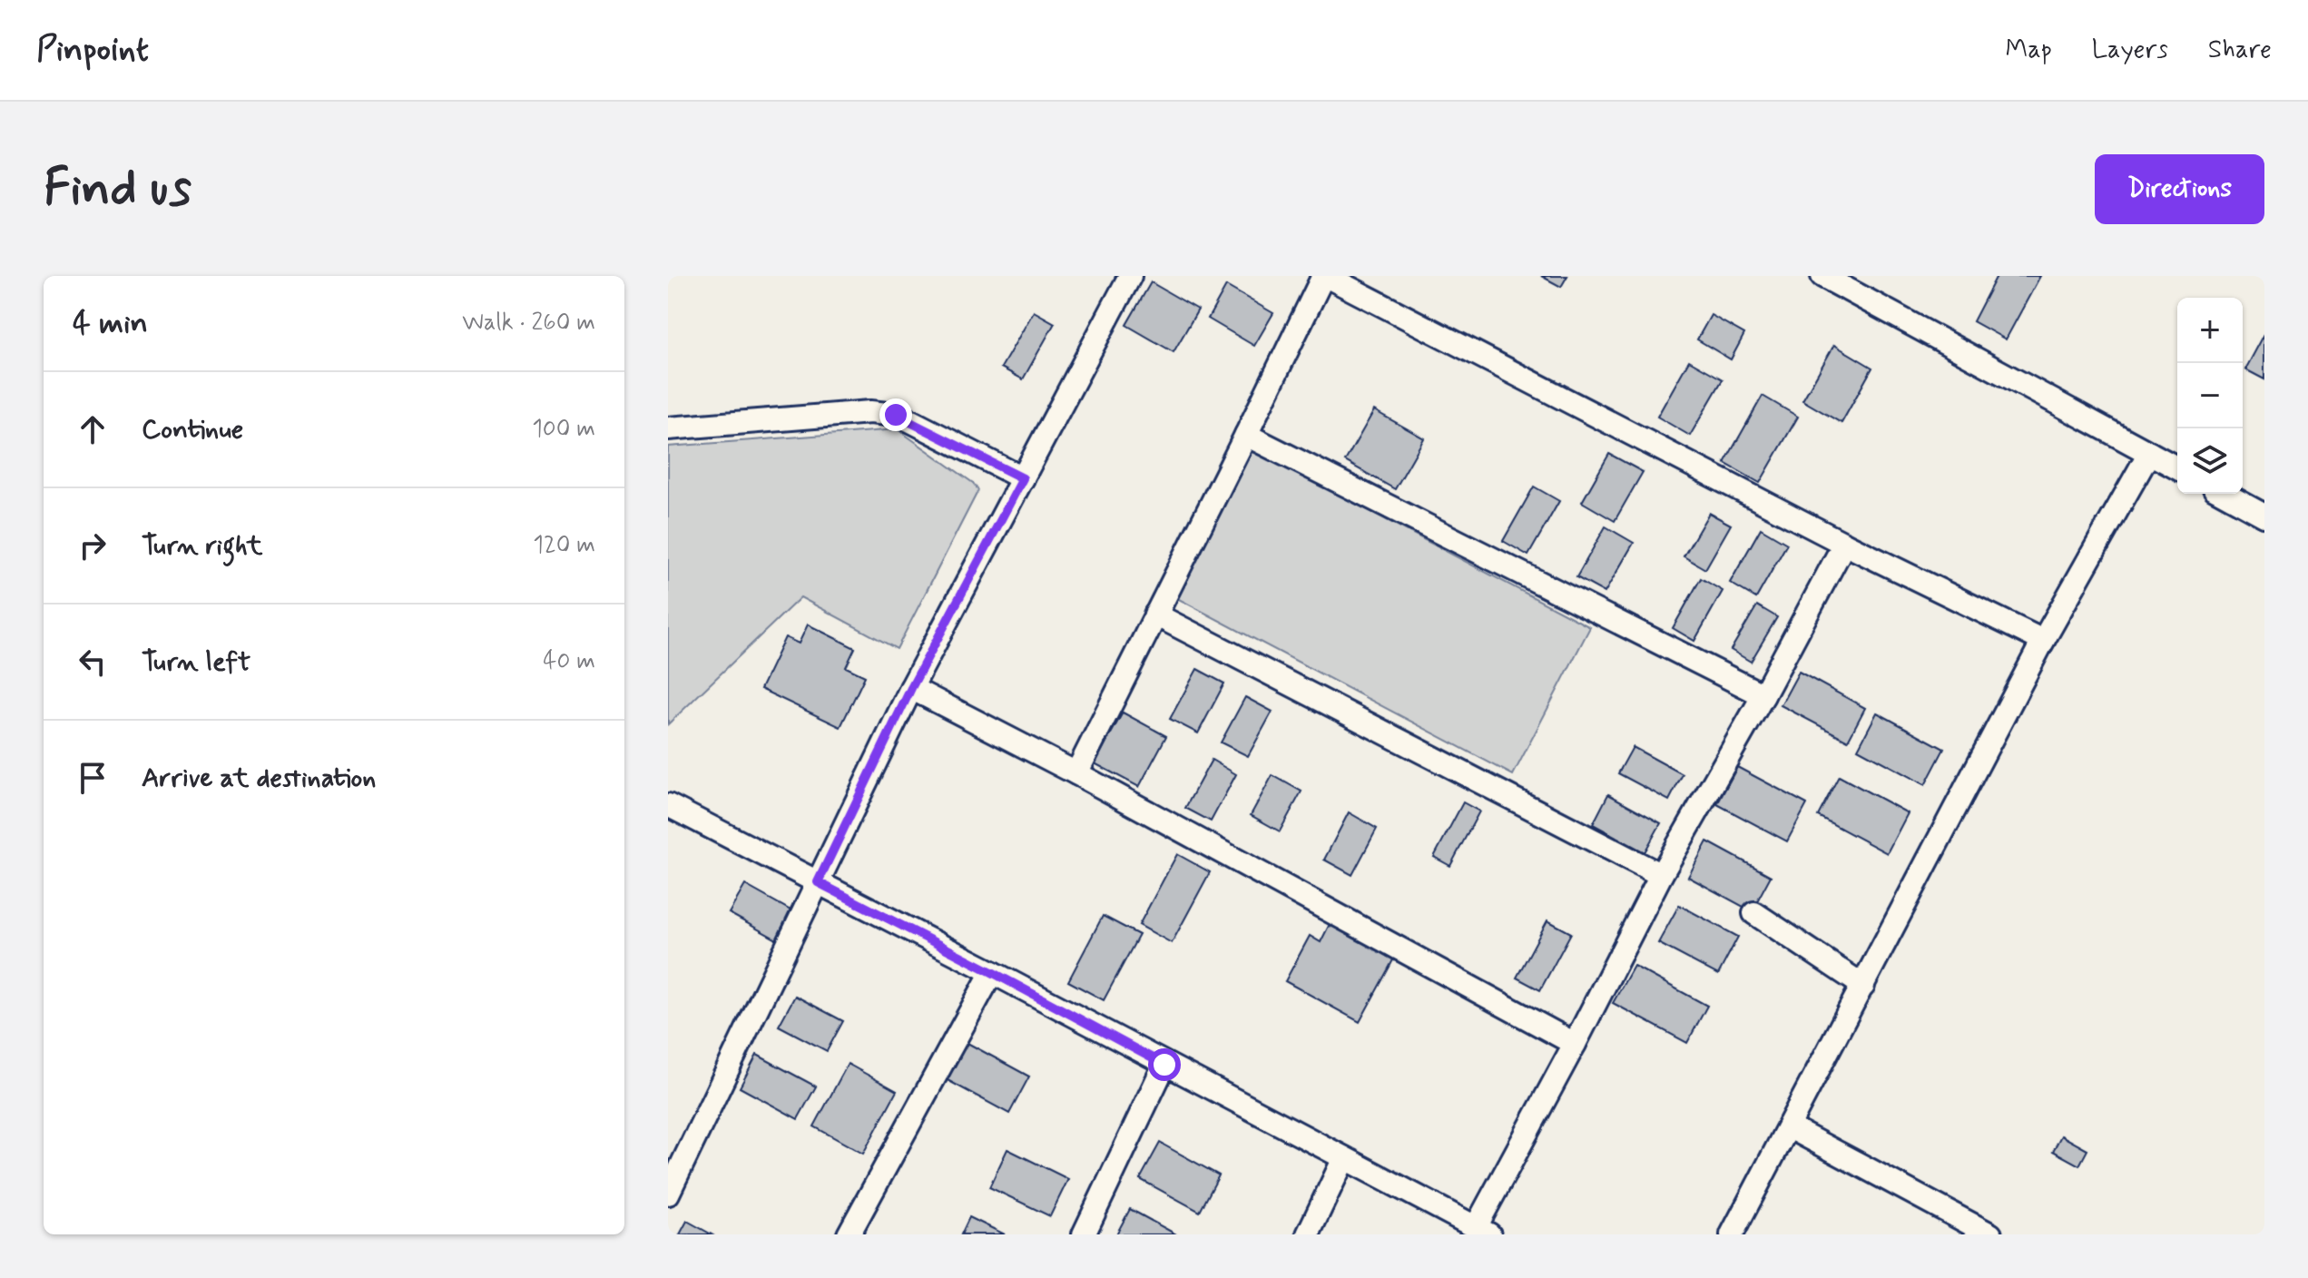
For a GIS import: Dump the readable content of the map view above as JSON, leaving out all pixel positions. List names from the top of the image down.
{
  "page": {
    "header": "Pinpoint",
    "nav": ["Map", "Layers", "Share"],
    "buttons": "Directions",
    "title": "Find us",
    "heading": ["4 min", "Walk · 260 m"],
    "map_buttons": ["+", "−"],
    "list": [
      ["Continue", "100 m"],
      ["Turn right", "120 m"],
      ["Turn left", "40 m"],
      "Arrive at destination"
    ]
  }
}
